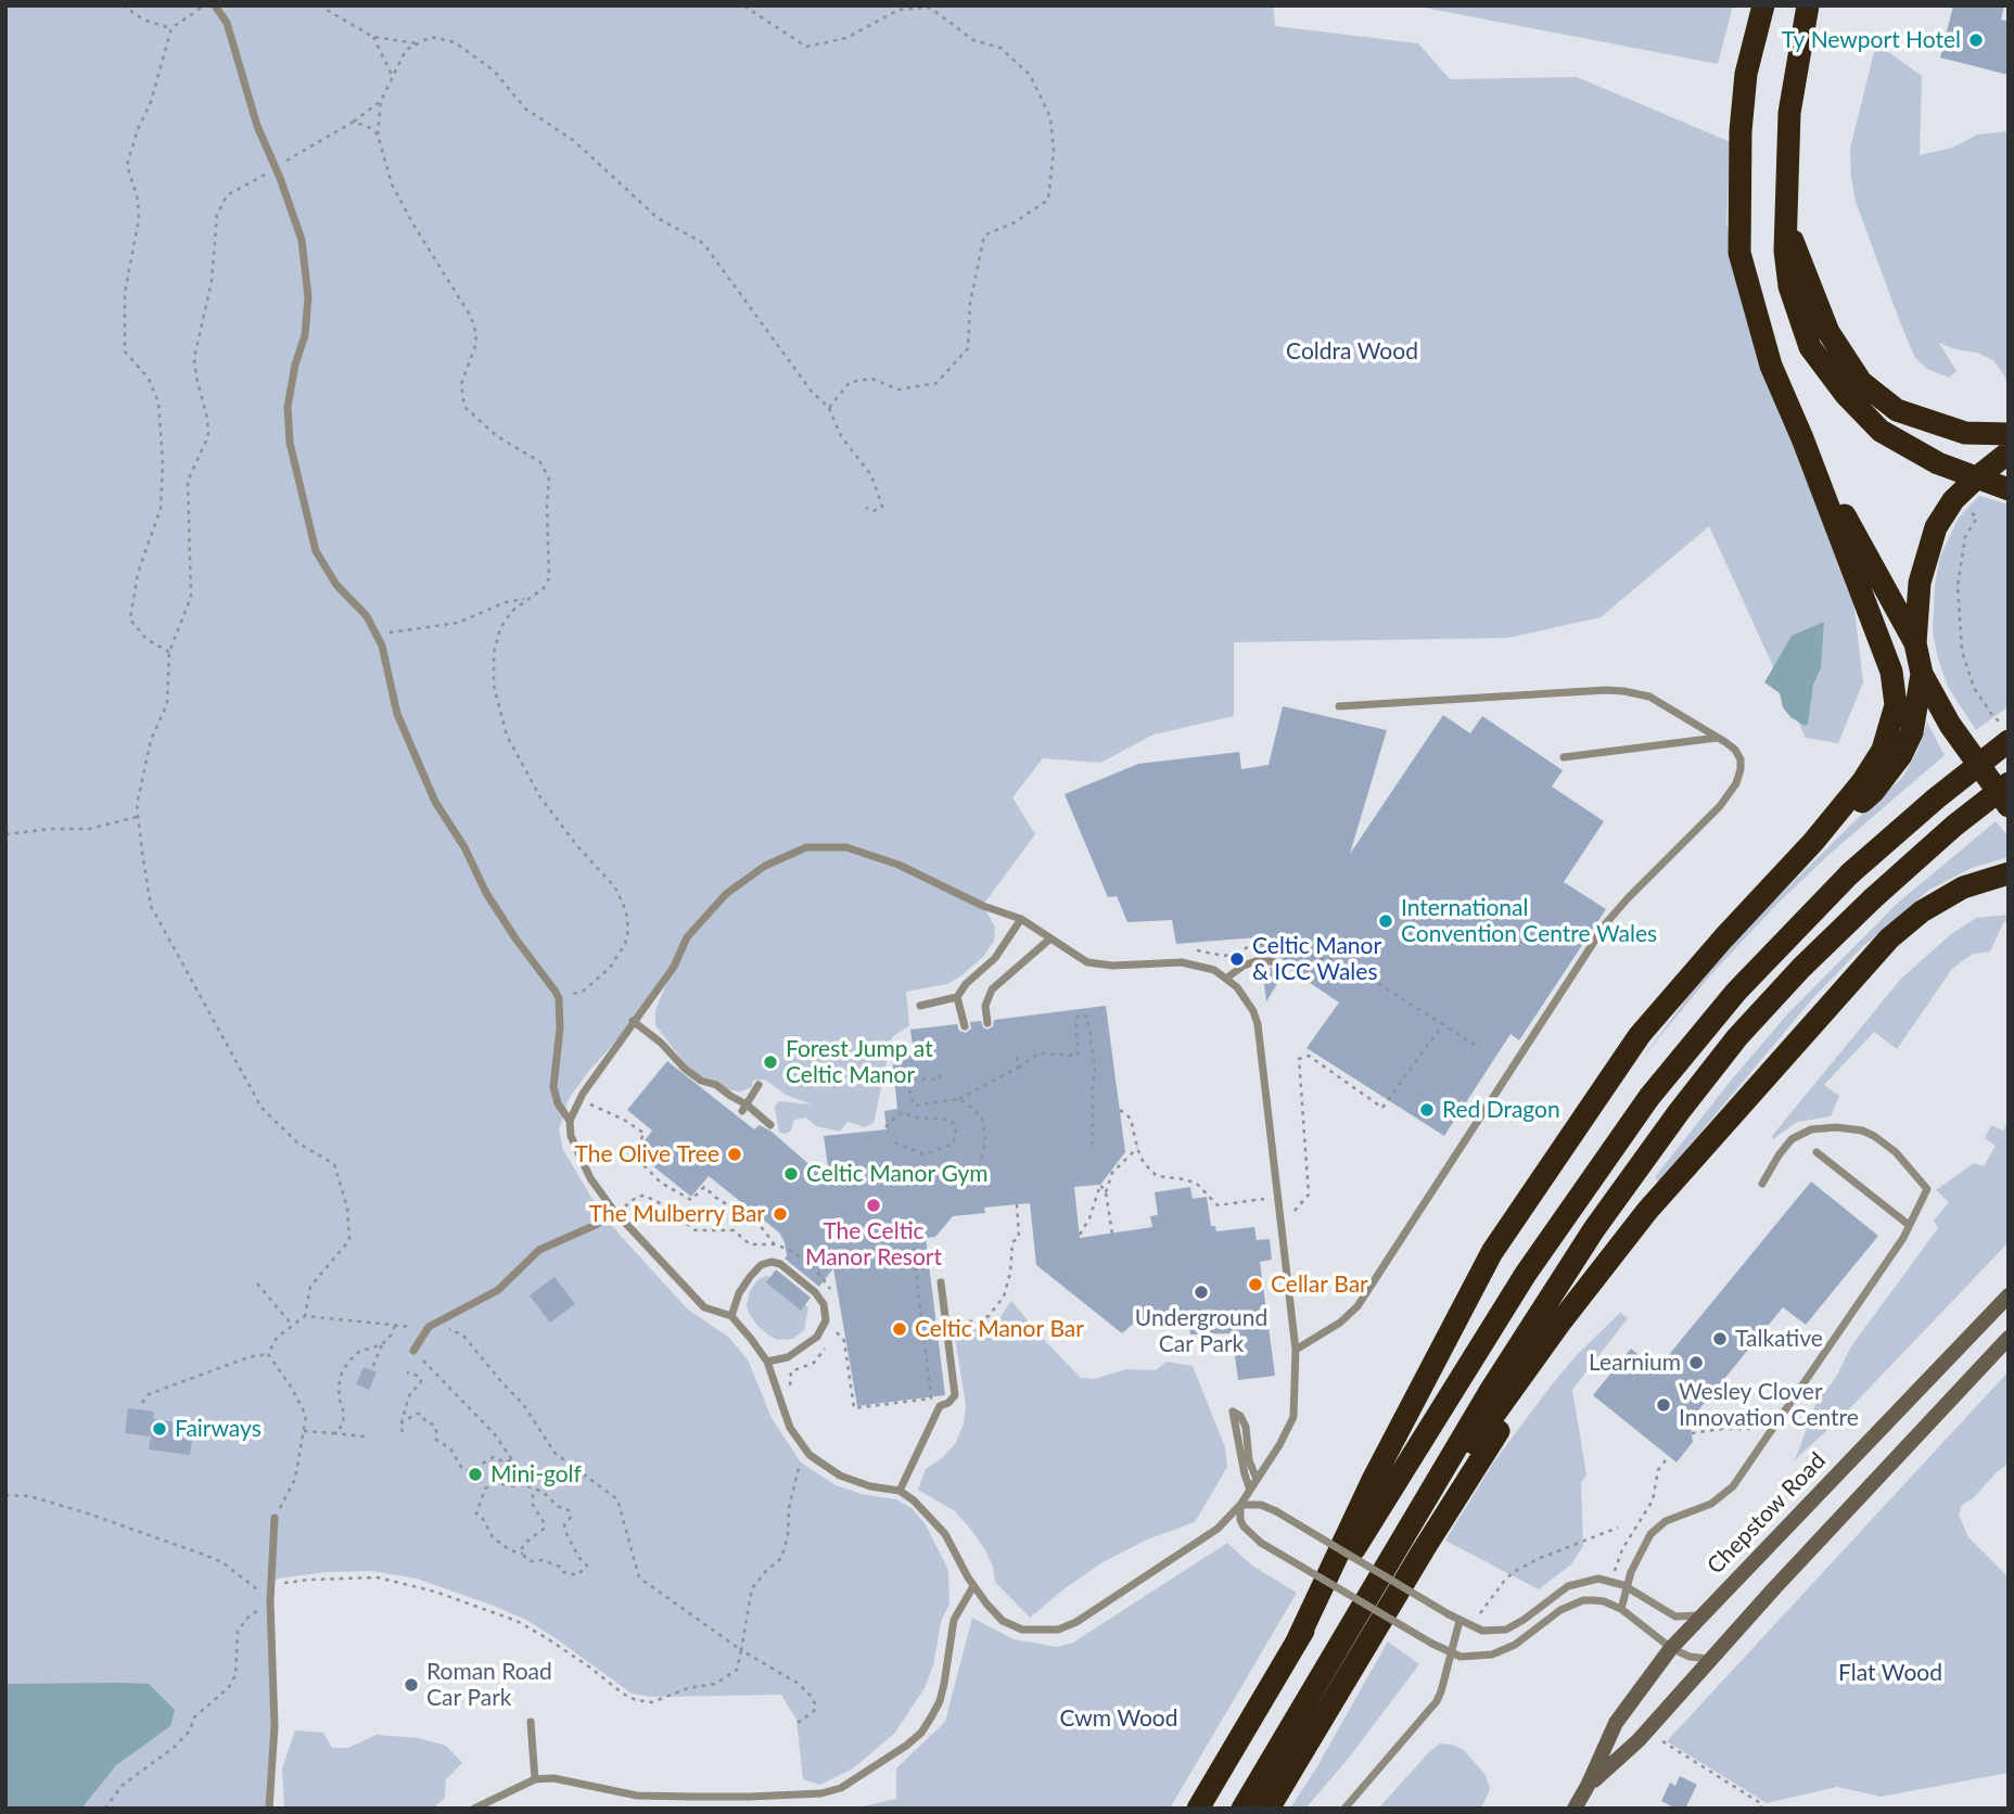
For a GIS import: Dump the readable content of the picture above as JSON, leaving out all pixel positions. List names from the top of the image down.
{
  "streets": {
    "main road": ["Chepstow Road"]
  },
  "parks": ["Coldra Wood", "Flat Wood", "Cwm Wood"],
  "places": [
    "Ty Newport Hotel",
    "International Convention Centre Wales",
    "Celtic Manor & ICC Wales",
    "Forest Jump at Celtic Manor",
    "Red Dragon",
    "The Olive Tree",
    "Celtic Manor Gym",
    "The Celtic Manor Resort",
    "The Mulberry Bar",
    "Cellar Bar",
    "Underground Car Park",
    "Celtic Manor Bar",
    "Talkative",
    "Learnium",
    "Wesley Clover Innovation Centre",
    "Fairways",
    "Mini-golf",
    "Roman Road Car Park"
  ]
}
